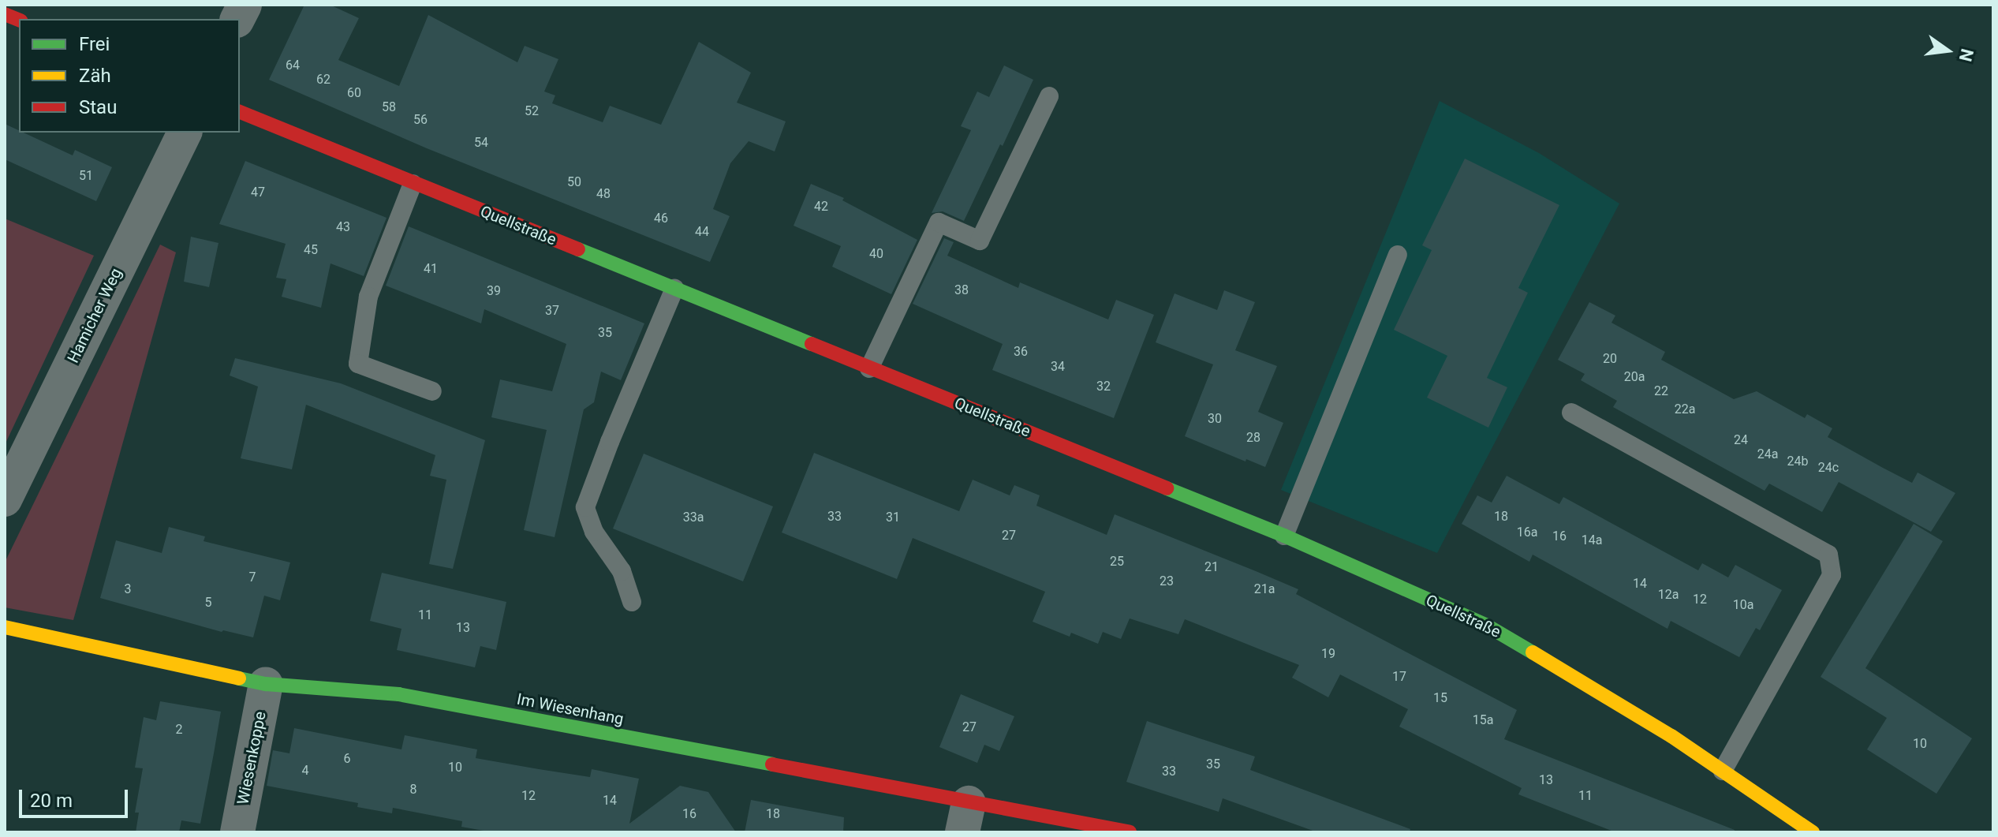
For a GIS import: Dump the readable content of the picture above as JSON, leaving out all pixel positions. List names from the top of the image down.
{
  "streets": {
    "main road": ["Quellstraße", "Im Wiesenhang"],
    "street": ["Hamicher Weg", "Wiesenkoppe"]
  },
  "crossings": [
    ["Im Wiesenhang", "Wiesenkoppe"]
  ],
  "house_numbers": [
    "64",
    "62",
    "60",
    "58",
    "52",
    "56",
    "54",
    "51",
    "50",
    "47",
    "48",
    "42",
    "46",
    "43",
    "44",
    "45",
    "40",
    "41",
    "38",
    "39",
    "37",
    "35",
    "36",
    "20",
    "34",
    "20a",
    "32",
    "22",
    "22a",
    "30",
    "28",
    "24",
    "24a",
    "24b",
    "24c",
    "33",
    "18",
    "33a",
    "31",
    "16a",
    "27",
    "16",
    "14a",
    "25",
    "21",
    "7",
    "23",
    "14",
    "3",
    "21a",
    "12a",
    "12",
    "5",
    "10a",
    "11",
    "13",
    "19",
    "17",
    "15",
    "15a",
    "27",
    "2",
    "10",
    "6",
    "35",
    "10",
    "4",
    "33",
    "13",
    "8",
    "12",
    "11",
    "14",
    "16",
    "18"
  ],
  "legend": ["Frei", "Zäh", "Stau"],
  "scale_bar": "20 m",
  "north": "right"
}
